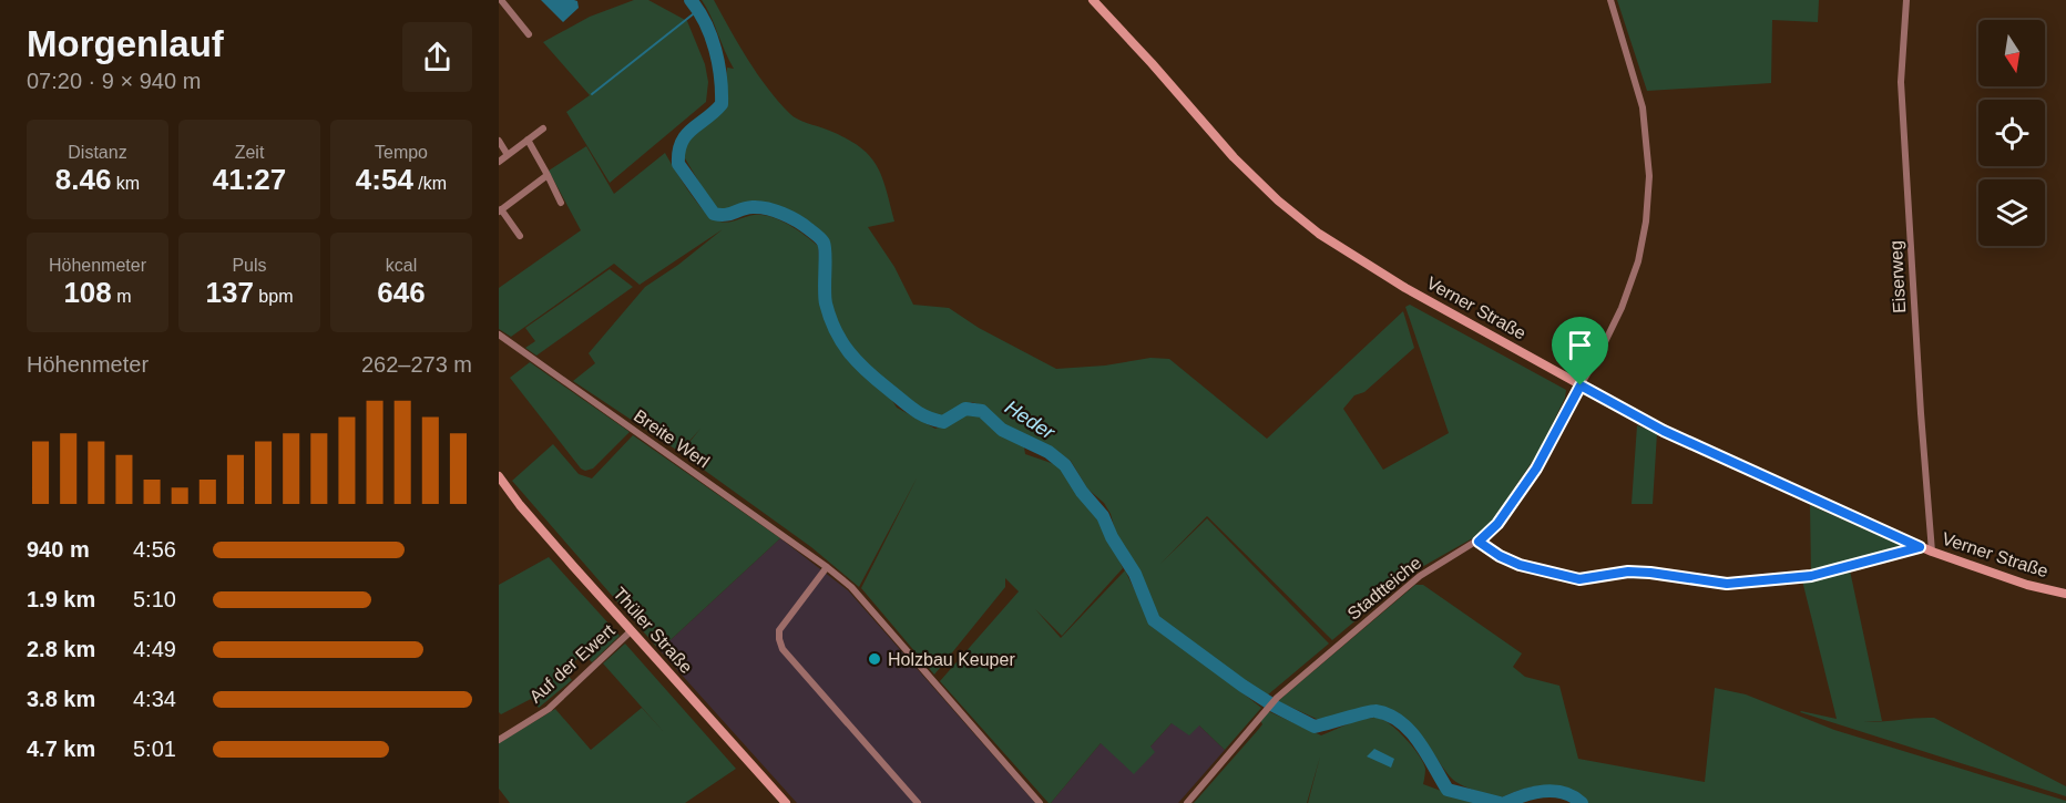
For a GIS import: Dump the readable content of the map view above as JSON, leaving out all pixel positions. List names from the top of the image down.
{
  "streets": {
    "main road": ["Verner Straße", "Thüler Straße"],
    "street": [
      "Eiserweg",
      "Breite Werl",
      "Stadtteiche",
      "Auf der Ewert"
    ]
  },
  "crossings": [
    ["Eiserweg", "Verner Straße"],
    ["Verner Straße", "Stadtteiche"],
    ["Thüler Straße", "Auf der Ewert"]
  ],
  "water": ["Heder"],
  "places": ["Holzbau Keuper"],
  "north": "bottom",
  "page": {
    "heading": ["Morgenlauf", "07:20 · 9 × 940 m"],
    "stats": [
      ["Distanz", "8.46 km"],
      ["Zeit", "41:27"],
      ["Tempo", "4:54 /km"],
      ["Höhenmeter", "108 m"],
      ["Puls", "137 bpm"],
      ["kcal", "646"]
    ],
    "chart": ["Höhenmeter", "262–273 m"],
    "list": [
      {
        "name": "940 m",
        "note": "4:56"
      },
      {
        "name": "1.9 km",
        "note": "5:10"
      },
      {
        "name": "2.8 km",
        "note": "4:49"
      },
      {
        "name": "3.8 km",
        "note": "4:34"
      },
      {
        "name": "4.7 km",
        "note": "5:01"
      }
    ]
  }
}
